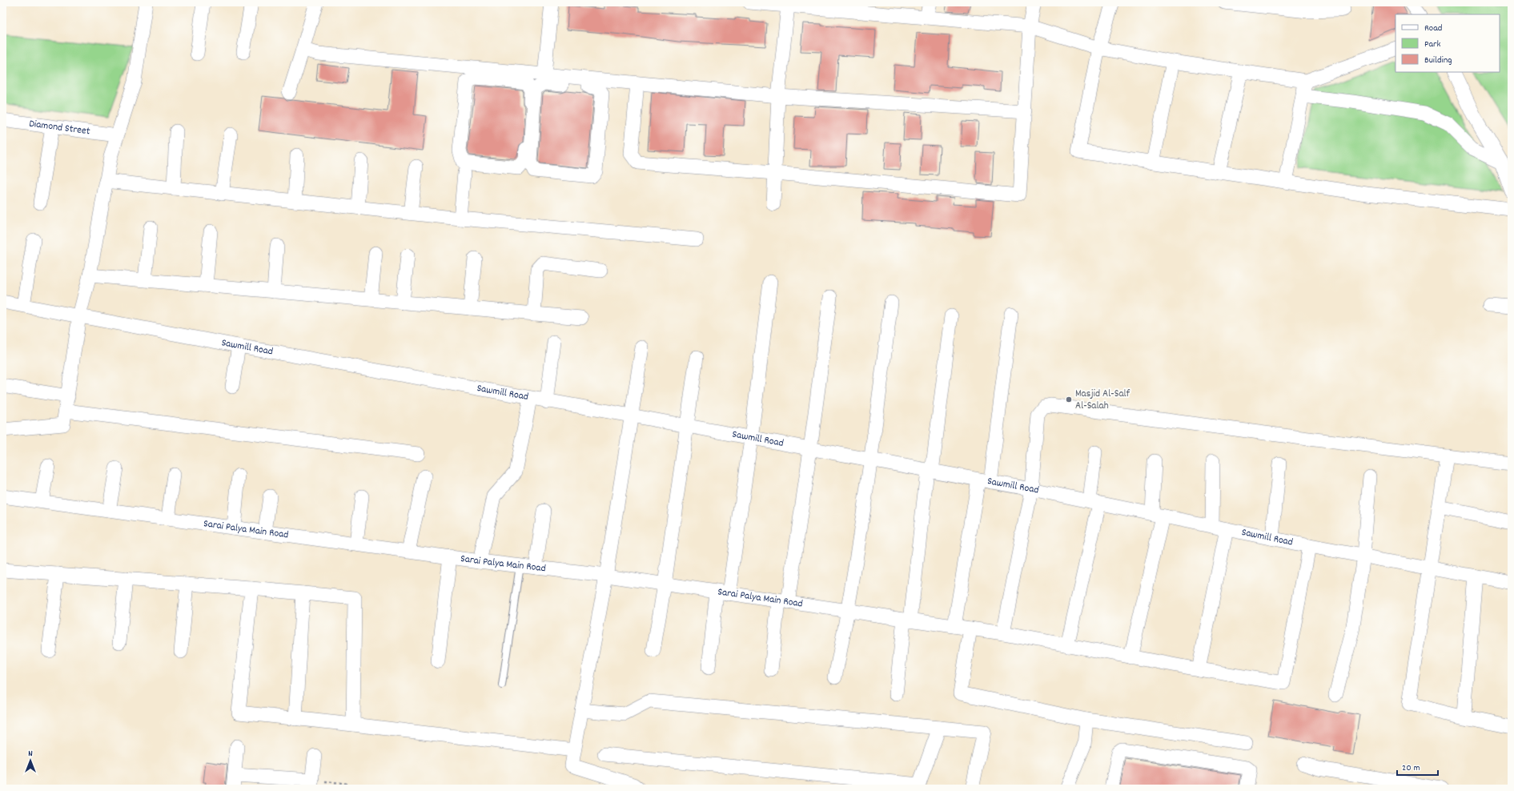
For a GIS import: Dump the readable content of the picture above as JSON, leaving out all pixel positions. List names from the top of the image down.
{
  "streets": {
    "street": ["Diamond Street", "Sawmill Road", "Sarai Palya Main Road"]
  },
  "crossings": [
    ["Sawmill Road", "Sarai Palya Main Road"]
  ],
  "places": ["Masjid Al-Salf Al-Salah"],
  "legend": ["Road", "Park", "Building"],
  "scale_bar": "20 m",
  "north": "top"
}
